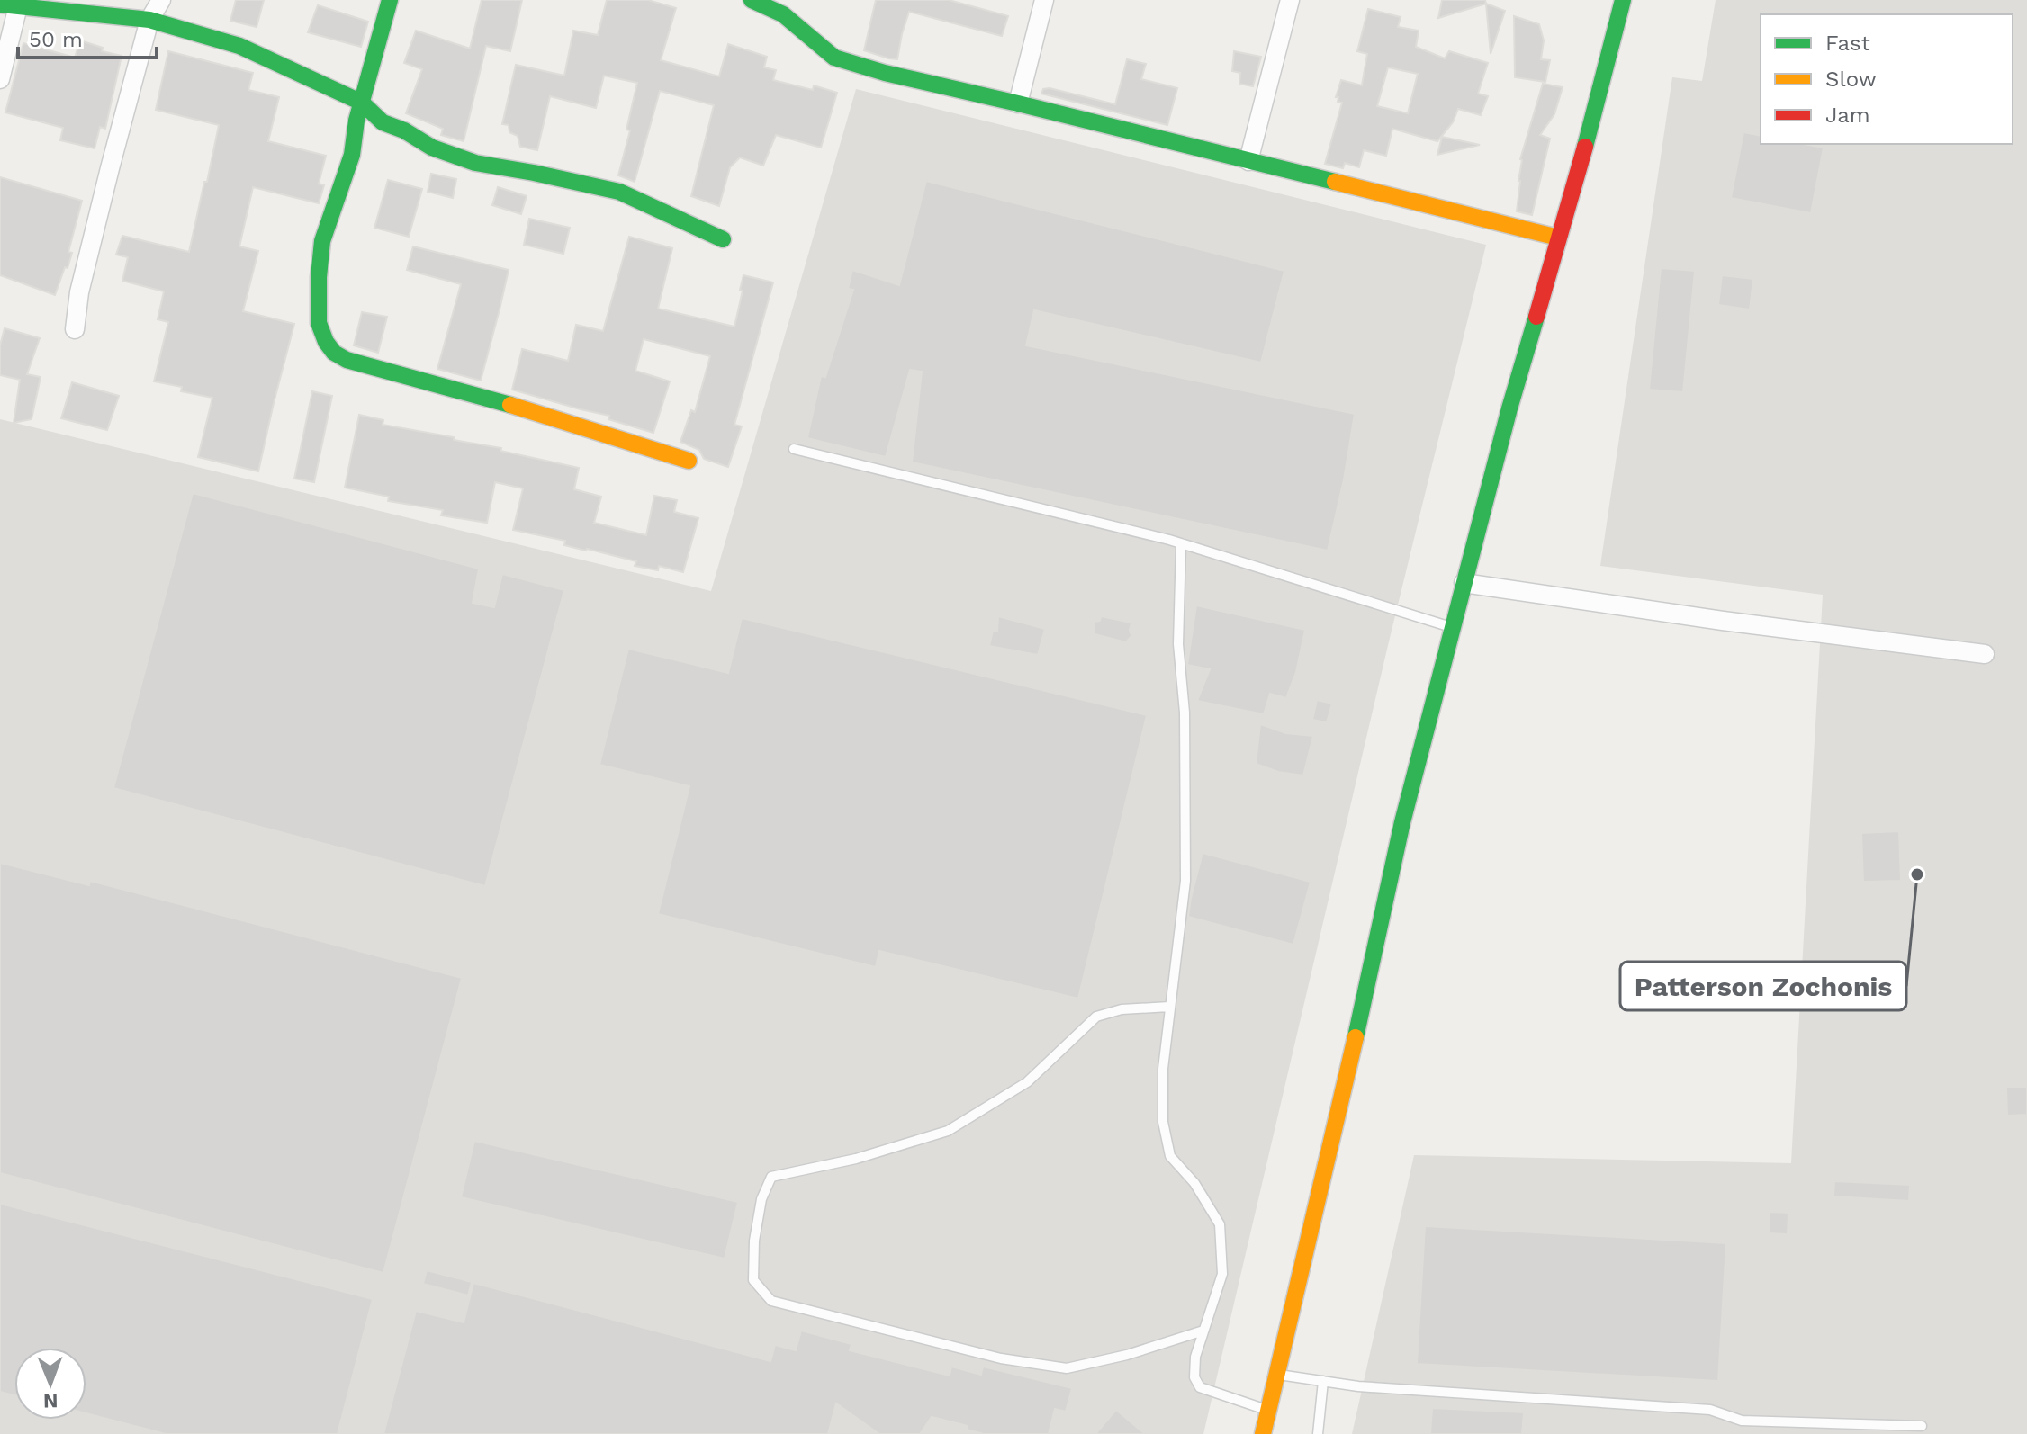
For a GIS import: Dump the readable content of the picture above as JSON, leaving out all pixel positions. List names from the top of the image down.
{
  "places": ["Patterson Zochonis"],
  "legend": ["Fast", "Slow", "Jam"],
  "scale_bar": "50 m",
  "north": "bottom"
}
